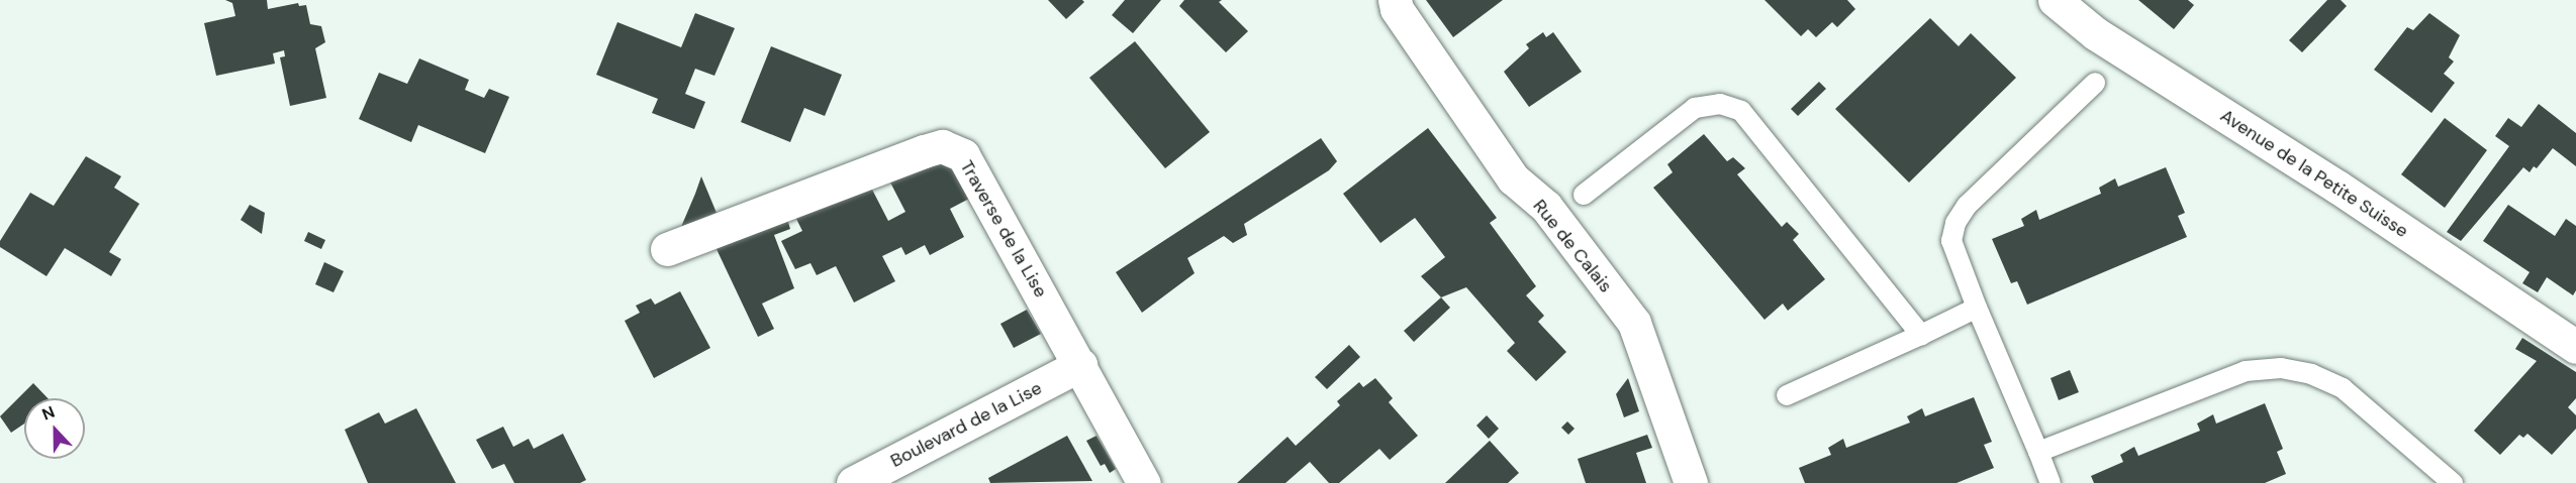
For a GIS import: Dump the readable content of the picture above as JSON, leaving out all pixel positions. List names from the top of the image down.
{
  "streets": {
    "street": [
      "Avenue de la Petite Suisse",
      "Traverse de la Lise",
      "Rue de Calais",
      "Boulevard de la Lise"
    ]
  },
  "crossings": [
    ["Traverse de la Lise", "Boulevard de la Lise"]
  ],
  "north": "top"
}
